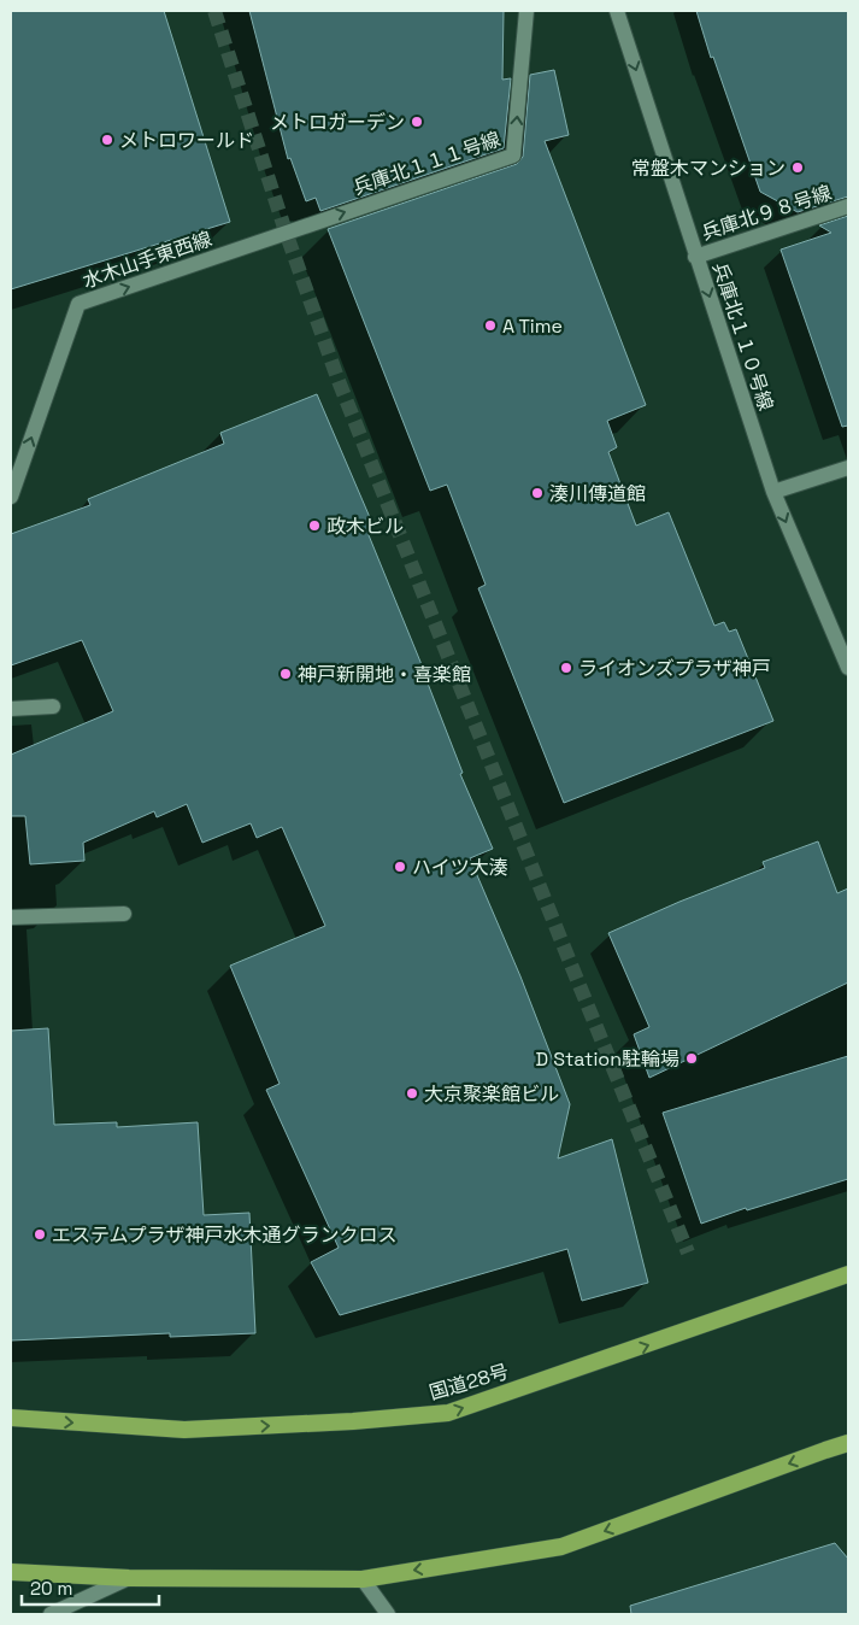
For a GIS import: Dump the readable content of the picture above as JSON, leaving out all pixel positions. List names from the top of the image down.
{
  "streets": {
    "highway": ["国道28号"],
    "street": [
      "兵庫北１１１号線",
      "兵庫北９８号線",
      "水木山手東西線",
      "兵庫北１１０号線"
    ]
  },
  "crossings": [
    ["兵庫北１１１号線", "水木山手東西線"],
    ["兵庫北９８号線", "兵庫北１１０号線"]
  ],
  "one_way": [
    "兵庫北１１１号線",
    "水木山手東西線",
    "兵庫北１１０号線",
    "国道28号"
  ],
  "places": [
    "メトロガーデン",
    "メトロワールド",
    "常盤木マンション",
    "A Time",
    "湊川傳道館",
    "政木ビル",
    "ライオンズプラザ神戸",
    "神戸新開地・喜楽館",
    "ハイツ大湊",
    "D Station駐輪場",
    "大京聚楽館ビル",
    "エステムプラザ神戸水木通グランクロス"
  ],
  "scale_bar": "20 m"
}
